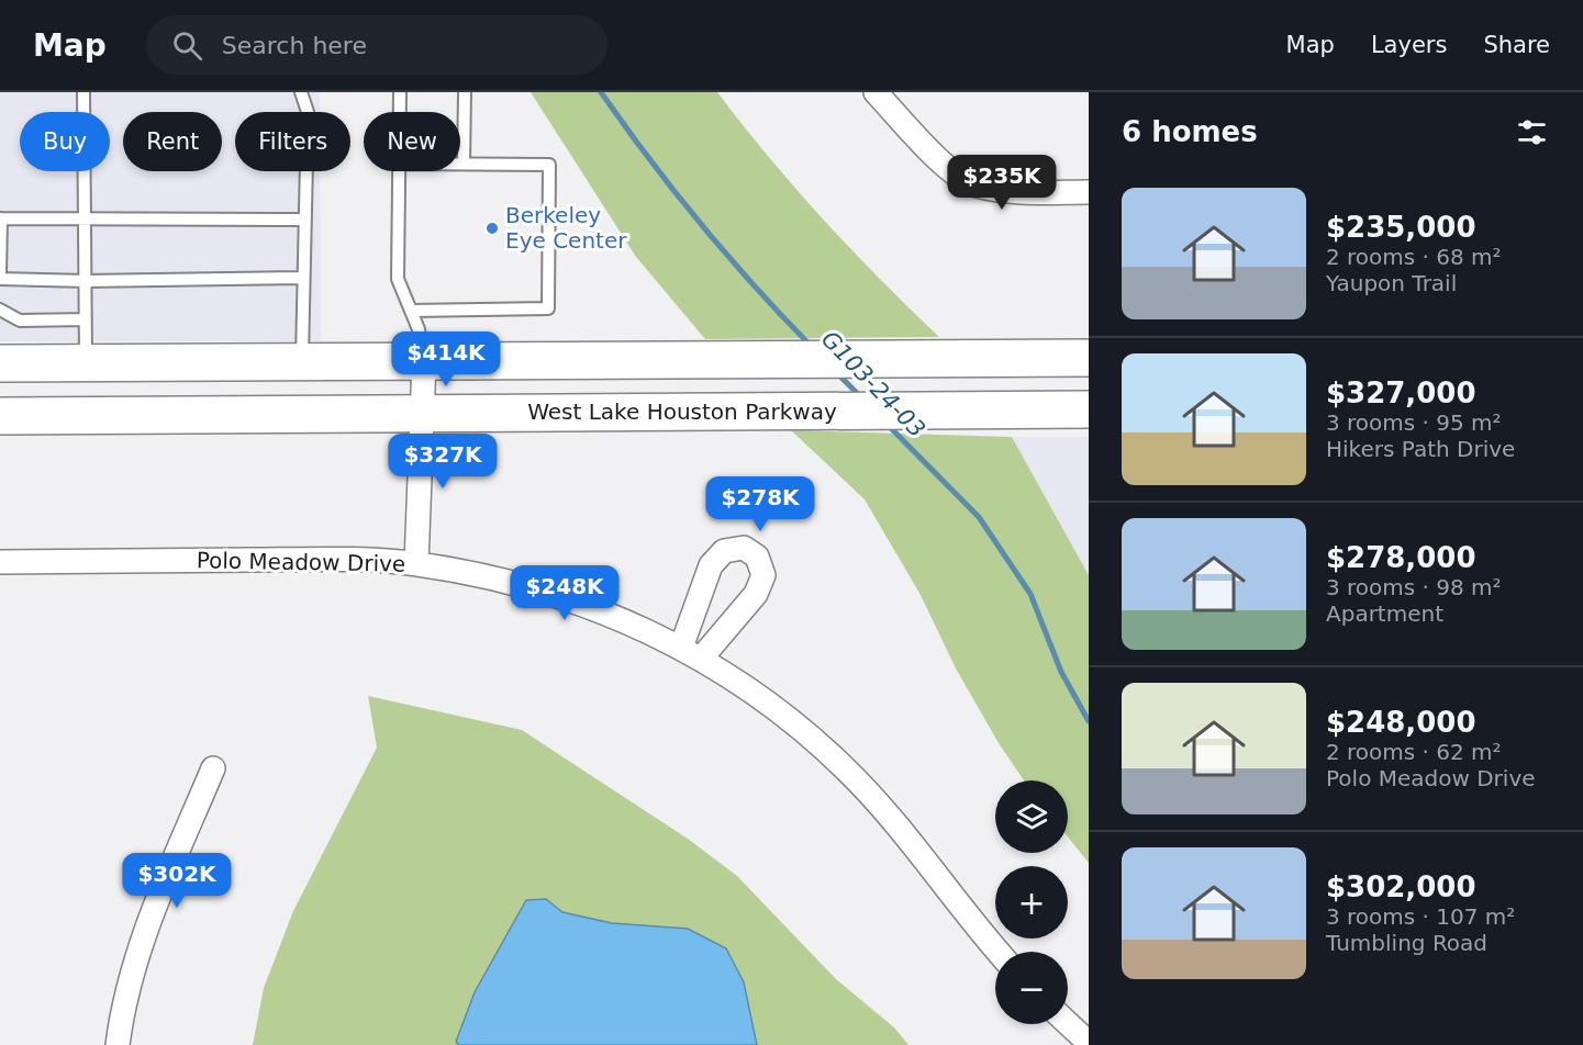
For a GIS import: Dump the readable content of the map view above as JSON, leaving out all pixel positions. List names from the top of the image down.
{
  "streets": {
    "main road": ["West Lake Houston Parkway"],
    "street": ["Polo Meadow Drive"]
  },
  "water": ["G103-24-03"],
  "places": ["Berkeley Eye Center"],
  "page": {
    "header": "Map",
    "search": "Search here",
    "nav": ["Map", "Layers", "Share"],
    "heading": "6 homes",
    "chip": [
      "Buy",
      "Rent",
      "Filters",
      "New"
    ],
    "price": [
      "$235K",
      "$414K",
      "$327K",
      "$278K",
      "$248K",
      "$302K"
    ],
    "list": [
      {
        "name": "$235,000",
        "note": "2 rooms · 68 m² · Yaupon Trail"
      },
      {
        "name": "$327,000",
        "note": "3 rooms · 95 m² · Hikers Path Drive"
      },
      {
        "name": "$278,000",
        "note": "3 rooms · 98 m² · Apartment"
      },
      {
        "name": "$248,000",
        "note": "2 rooms · 62 m² · Polo Meadow Drive"
      },
      {
        "name": "$302,000",
        "note": "3 rooms · 107 m² · Tumbling Road"
      }
    ],
    "map_buttons": ["+", "−"]
  }
}
